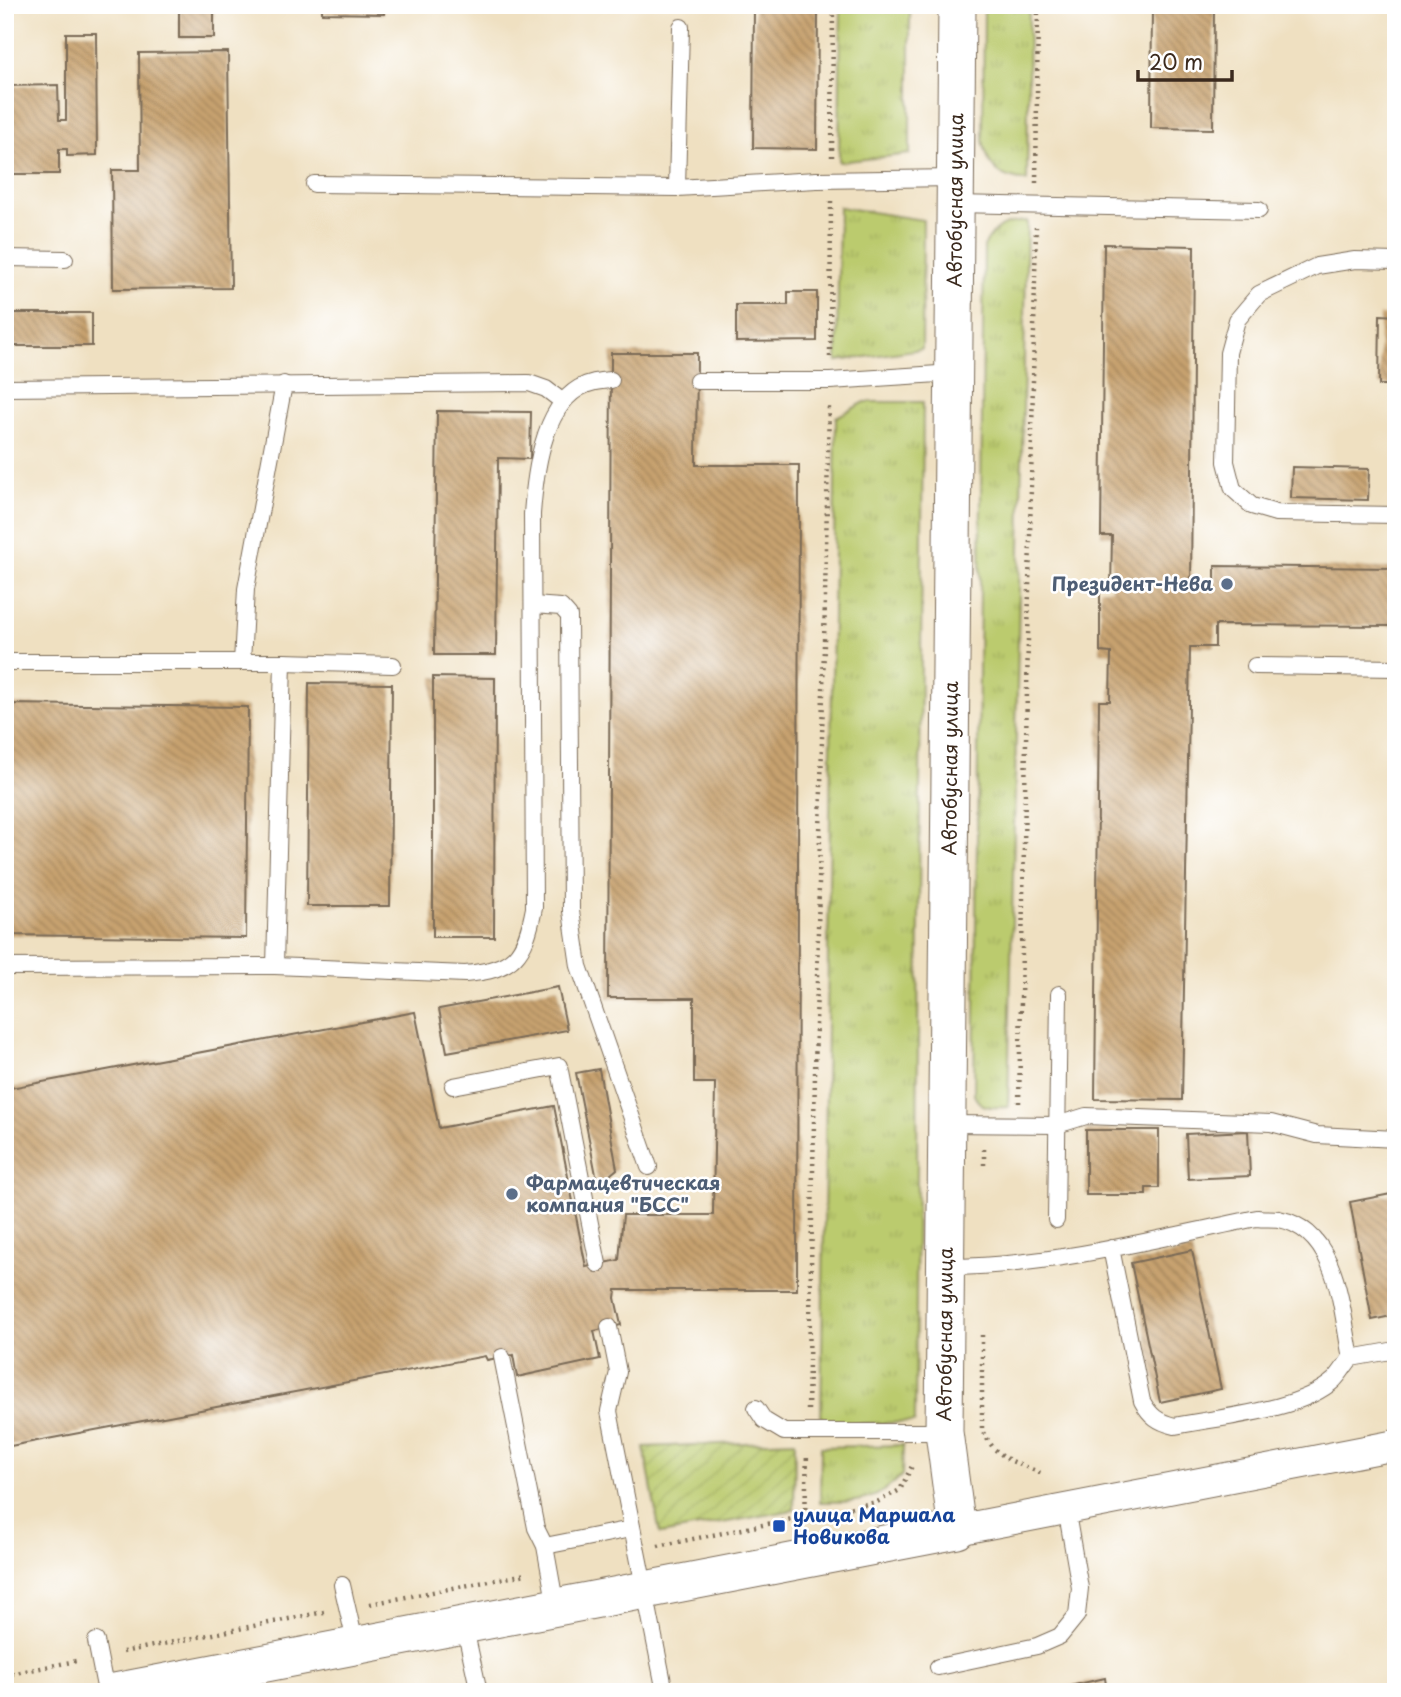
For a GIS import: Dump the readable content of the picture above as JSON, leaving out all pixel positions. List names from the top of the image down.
{
  "streets": {
    "street": ["Автобусная улица"]
  },
  "places": {
    "other": ["Президент-Нева", "Фармацевтическая компания \"БСС\""],
    "transit": ["улица Маршала Новикова"]
  },
  "scale_bar": "20 m"
}
